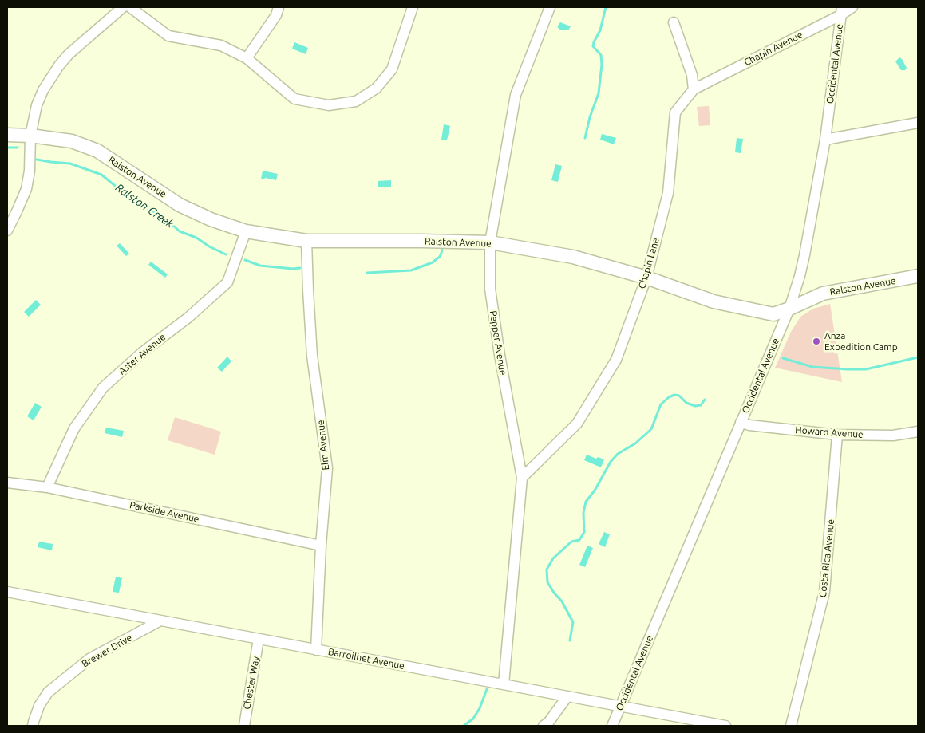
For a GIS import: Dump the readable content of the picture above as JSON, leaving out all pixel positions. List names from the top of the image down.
{
  "streets": {
    "street": [
      "Chapin Avenue",
      "Occidental Avenue",
      "Ralston Avenue",
      "Chapin Lane",
      "Pepper Avenue",
      "Aster Avenue",
      "Howard Avenue",
      "Elm Avenue",
      "Parkside Avenue",
      "Costa Rica Avenue",
      "Brewer Drive",
      "Barroilhet Avenue",
      "Chester Way"
    ]
  },
  "crossings": [
    ["Chapin Avenue", "Occidental Avenue"],
    ["Chapin Avenue", "Chapin Lane"],
    ["Occidental Avenue", "Ralston Avenue"],
    ["Occidental Avenue", "Howard Avenue"],
    ["Occidental Avenue", "Barroilhet Avenue"],
    ["Ralston Avenue", "Chapin Lane"],
    ["Ralston Avenue", "Pepper Avenue"],
    ["Ralston Avenue", "Aster Avenue"],
    ["Ralston Avenue", "Elm Avenue"],
    ["Chapin Lane", "Pepper Avenue"],
    ["Pepper Avenue", "Barroilhet Avenue"],
    ["Aster Avenue", "Parkside Avenue"],
    ["Howard Avenue", "Costa Rica Avenue"],
    ["Elm Avenue", "Parkside Avenue"],
    ["Elm Avenue", "Barroilhet Avenue"],
    ["Brewer Drive", "Barroilhet Avenue"],
    ["Barroilhet Avenue", "Chester Way"]
  ],
  "water": ["Ralston Creek"],
  "places": ["Anza Expedition Camp"]
}
